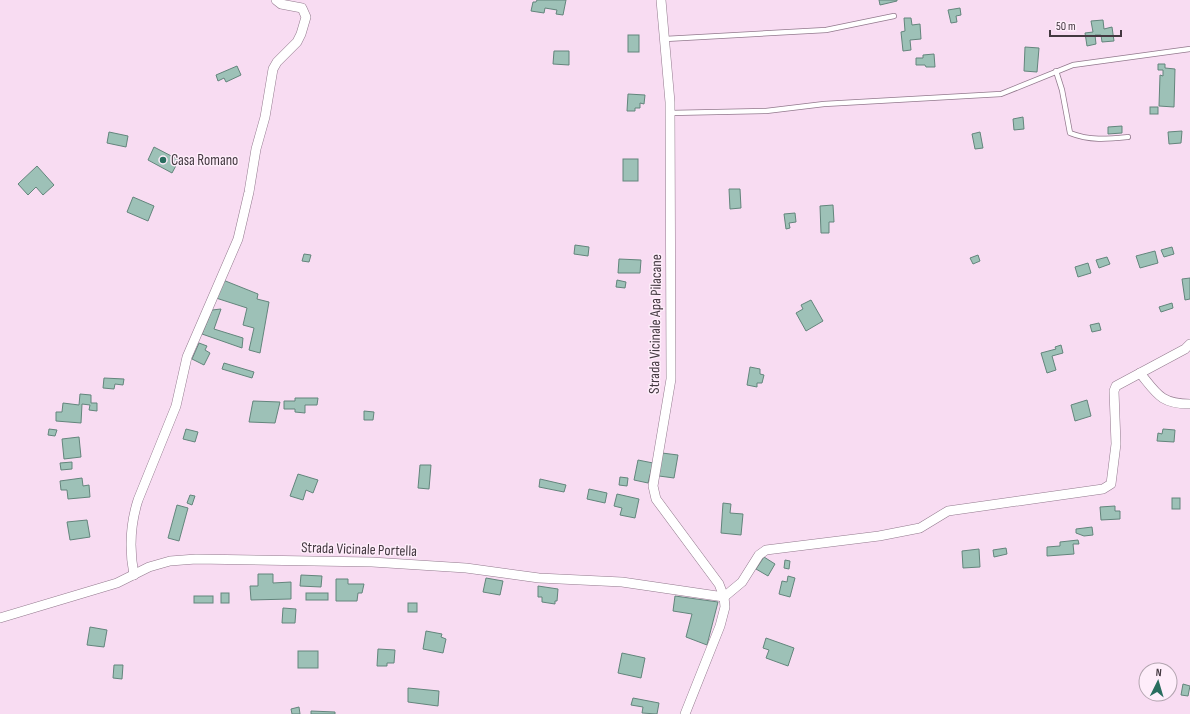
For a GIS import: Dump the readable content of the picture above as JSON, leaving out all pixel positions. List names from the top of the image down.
{
  "streets": {
    "street": ["Strada Vicinale Apa Pilacane", "Strada Vicinale Portella"]
  },
  "crossings": [
    ["Strada Vicinale Apa Pilacane", "Strada Vicinale Portella"]
  ],
  "places": ["Casa Romano"],
  "scale_bar": "50 m",
  "north": "top"
}
